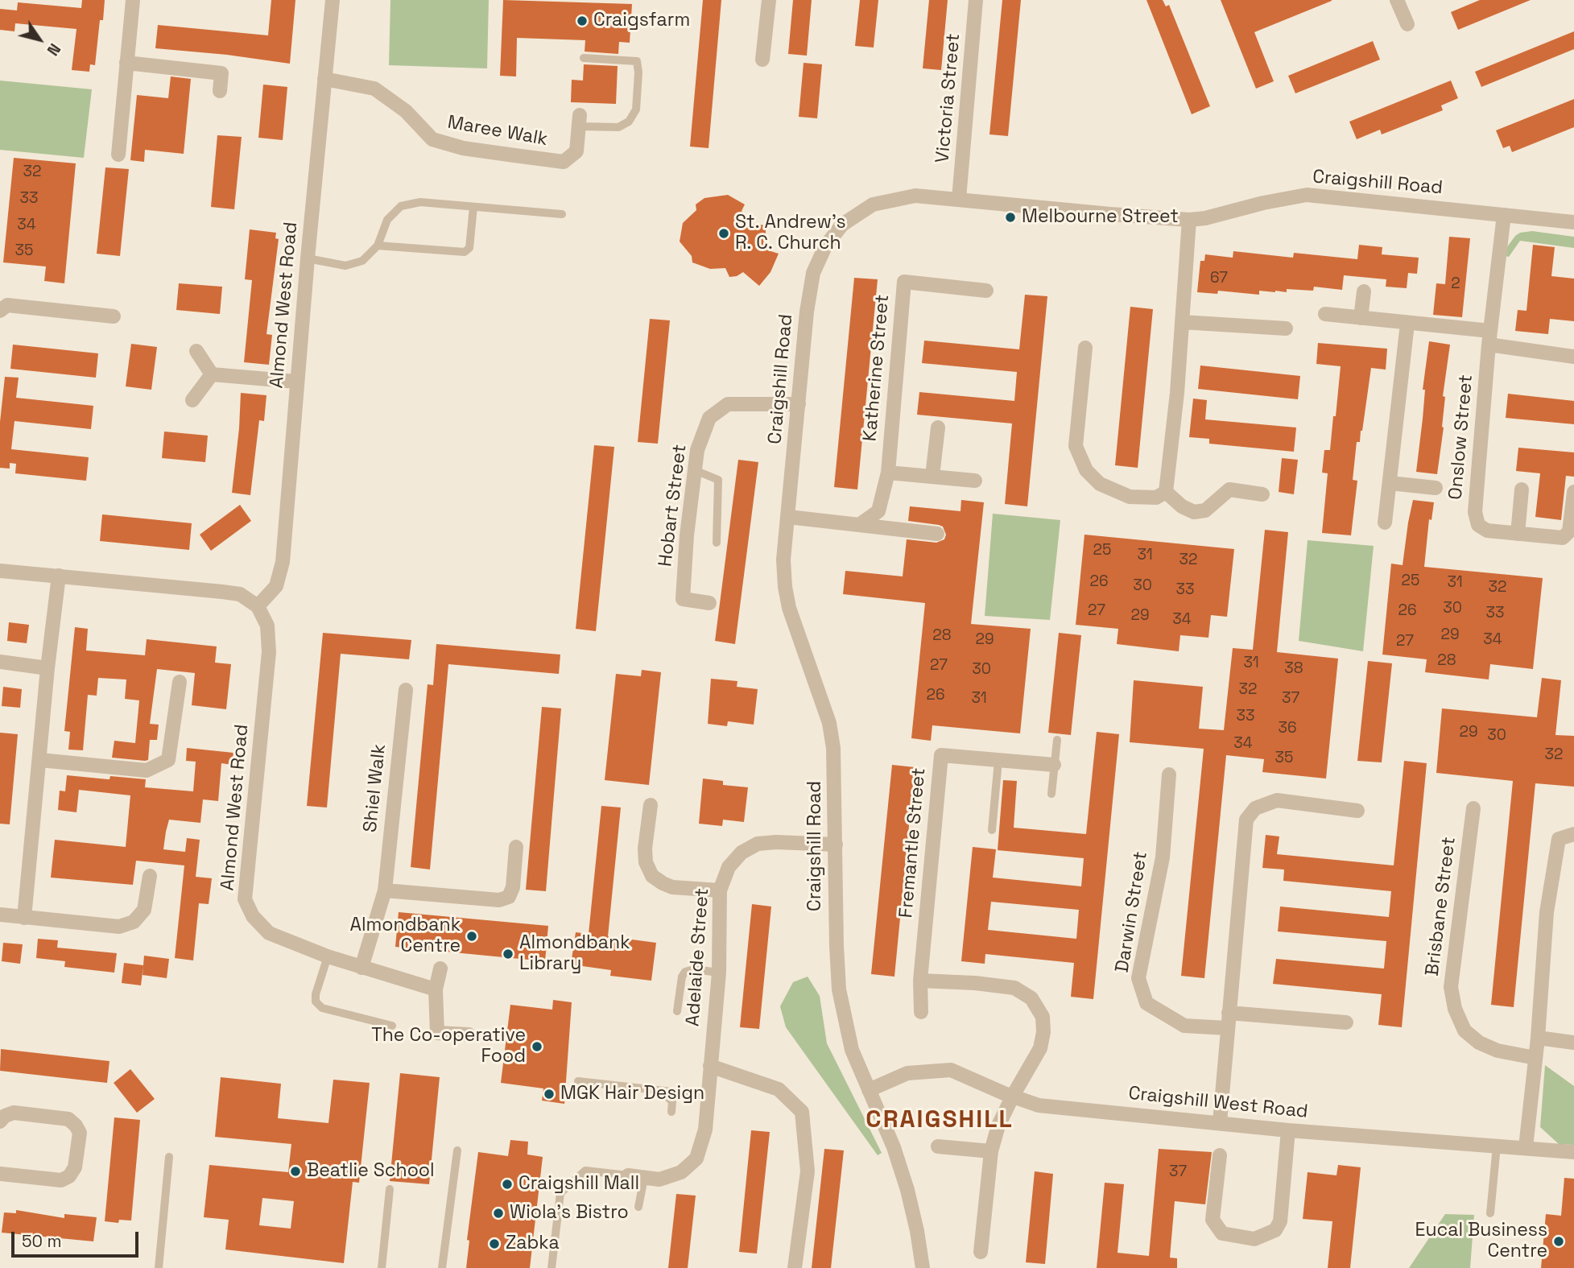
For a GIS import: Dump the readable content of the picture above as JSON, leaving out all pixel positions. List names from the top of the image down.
{
  "streets": {
    "street": [
      "Victoria Street",
      "Maree Walk",
      "Craigshill Road",
      "Almond West Road",
      "Katherine Street",
      "Onslow Street",
      "Hobart Street",
      "Shiel Walk",
      "Fremantle Street",
      "Brisbane Street",
      "Darwin Street",
      "Adelaide Street",
      "Craigshill West Road"
    ]
  },
  "crossings": [
    ["Victoria Street", "Craigshill Road"],
    ["Maree Walk", "Almond West Road"],
    ["Craigshill Road", "Onslow Street"],
    ["Craigshill Road", "Hobart Street"],
    ["Craigshill Road", "Adelaide Street"],
    ["Craigshill Road", "Craigshill West Road"],
    ["Almond West Road", "Shiel Walk"]
  ],
  "districts": ["CRAIGSHILL"],
  "places": [
    "Craigsfarm",
    "Melbourne Street",
    "St. Andrew's R. C. Church",
    "Almondbank Centre",
    "Almondbank Library",
    "The Co-operative Food",
    "MGK Hair Design",
    "Beatlie School",
    "Craigshill Mall",
    "Wiola's Bistro",
    "Eucal Business Centre",
    "Zabka"
  ],
  "house_numbers": [
    "32",
    "33",
    "34",
    "35",
    "67",
    "2",
    "25",
    "31",
    "32",
    "25",
    "26",
    "31",
    "30",
    "32",
    "33",
    "30",
    "27",
    "26",
    "33",
    "29",
    "34",
    "29",
    "28",
    "29",
    "34",
    "27",
    "28",
    "31",
    "27",
    "38",
    "30",
    "32",
    "26",
    "31",
    "37",
    "33",
    "36",
    "29",
    "30",
    "34",
    "32",
    "35",
    "37"
  ],
  "scale_bar": "50 m",
  "north": "bottom right"
}
